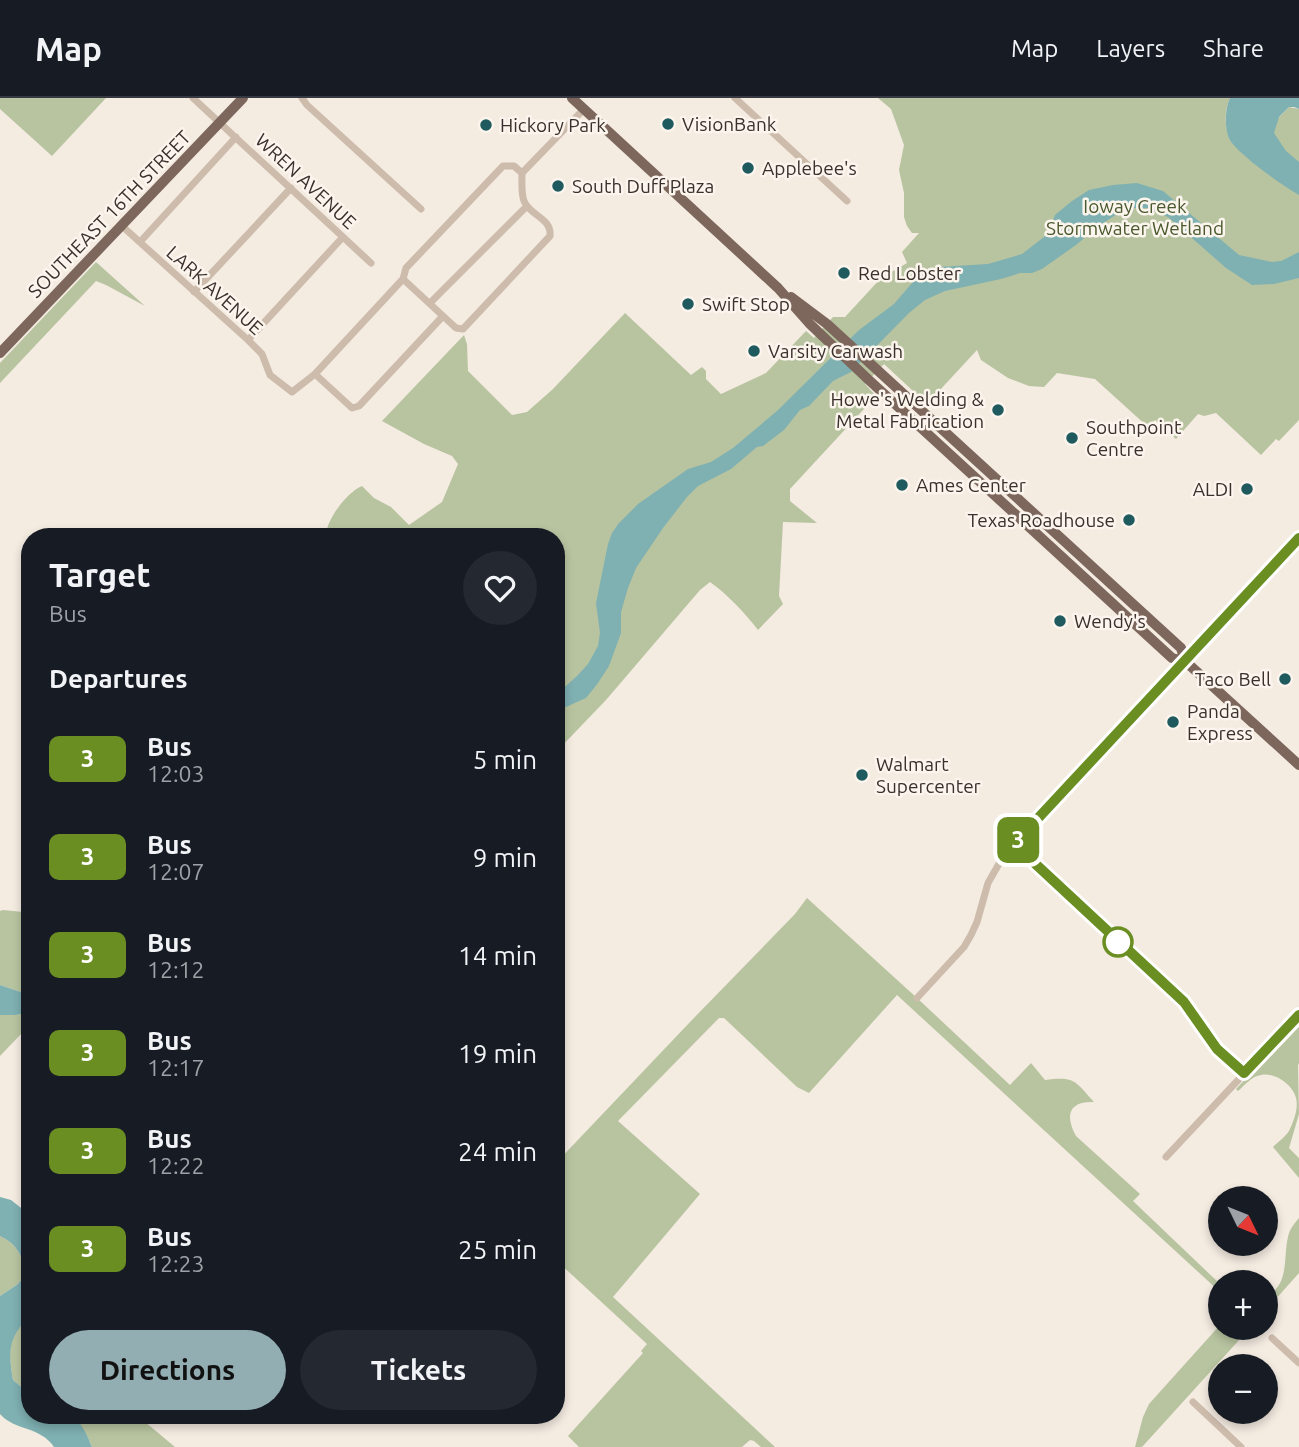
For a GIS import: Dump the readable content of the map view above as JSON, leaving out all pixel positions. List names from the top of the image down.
{
  "streets": {
    "main road": ["SOUTHEAST 16TH STREET"],
    "street": ["WREN AVENUE", "LARK AVENUE"]
  },
  "crossings": [
    ["WREN AVENUE", "SOUTHEAST 16TH STREET"],
    ["SOUTHEAST 16TH STREET", "LARK AVENUE"]
  ],
  "parks": ["Ioway Creek Stormwater Wetland"],
  "places": [
    "VisionBank",
    "Hickory Park",
    "Applebee's",
    "South Duff Plaza",
    "Red Lobster",
    "Swift Stop",
    "Varsity Carwash",
    "Howe's Welding & Metal Fabrication",
    "Southpoint Centre",
    "Ames Center",
    "ALDI",
    "Texas Roadhouse",
    "Wendy's",
    "Taco Bell",
    "Panda Express",
    "Walmart Supercenter"
  ],
  "lines": ["bus line 3"],
  "north": "bottom right",
  "page": {
    "header": "Map",
    "nav": ["Map", "Layers", "Share"],
    "on_map": "3",
    "heading": [
      ["Target", "Bus"],
      "Departures"
    ],
    "list": [
      {
        "mark": "3",
        "name": "Bus",
        "note": "12:03",
        "value": "5 min"
      },
      {
        "mark": "3",
        "name": "Bus",
        "note": "12:07",
        "value": "9 min"
      },
      {
        "mark": "3",
        "name": "Bus",
        "note": "12:12",
        "value": "14 min"
      },
      {
        "mark": "3",
        "name": "Bus",
        "note": "12:17",
        "value": "19 min"
      },
      {
        "mark": "3",
        "name": "Bus",
        "note": "12:22",
        "value": "24 min"
      },
      {
        "mark": "3",
        "name": "Bus",
        "note": "12:23",
        "value": "25 min"
      }
    ],
    "map_buttons": ["+", "−"],
    "buttons": ["Directions", "Tickets"]
  }
}
